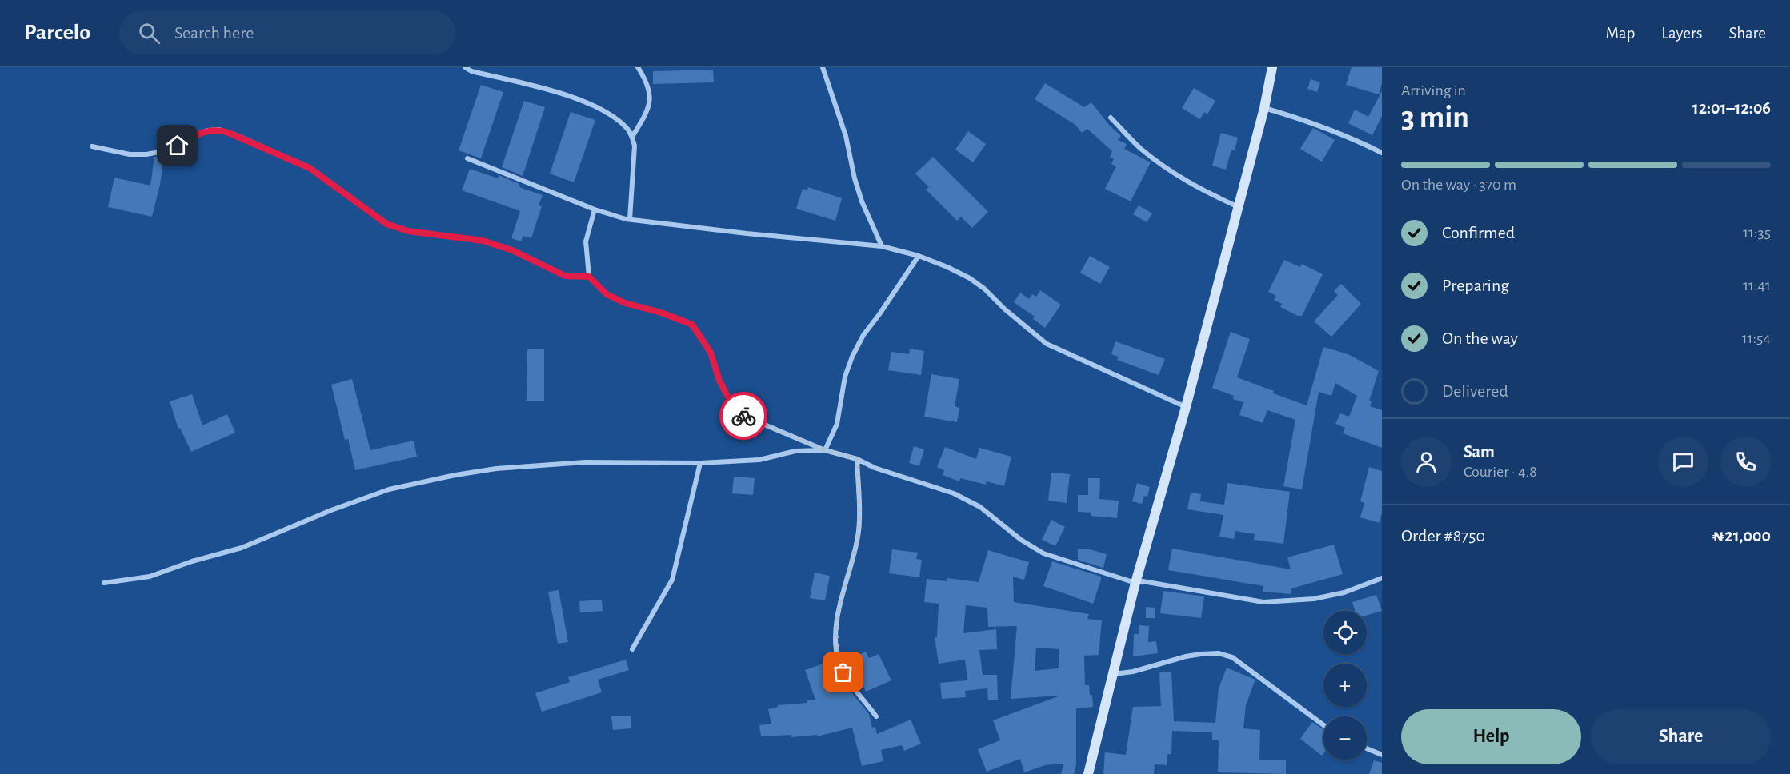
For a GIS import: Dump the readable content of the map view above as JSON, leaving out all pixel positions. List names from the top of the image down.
{
  "page": {
    "header": "Parcelo",
    "search": "Search here",
    "nav": ["Map", "Layers", "Share"],
    "heading": ["3 min", "Arriving in", "12:01–12:06"],
    "panel": [
      "Sam",
      "Courier · 4.8",
      "Order #8750",
      "₦21,000"
    ],
    "bar": "On the way · 370 m",
    "list": [
      ["Confirmed", "11:35"],
      ["Preparing", "11:41"],
      ["On the way", "11:54"],
      "Delivered"
    ],
    "map_buttons": ["+", "−"],
    "buttons": ["Help", "Share"]
  }
}
